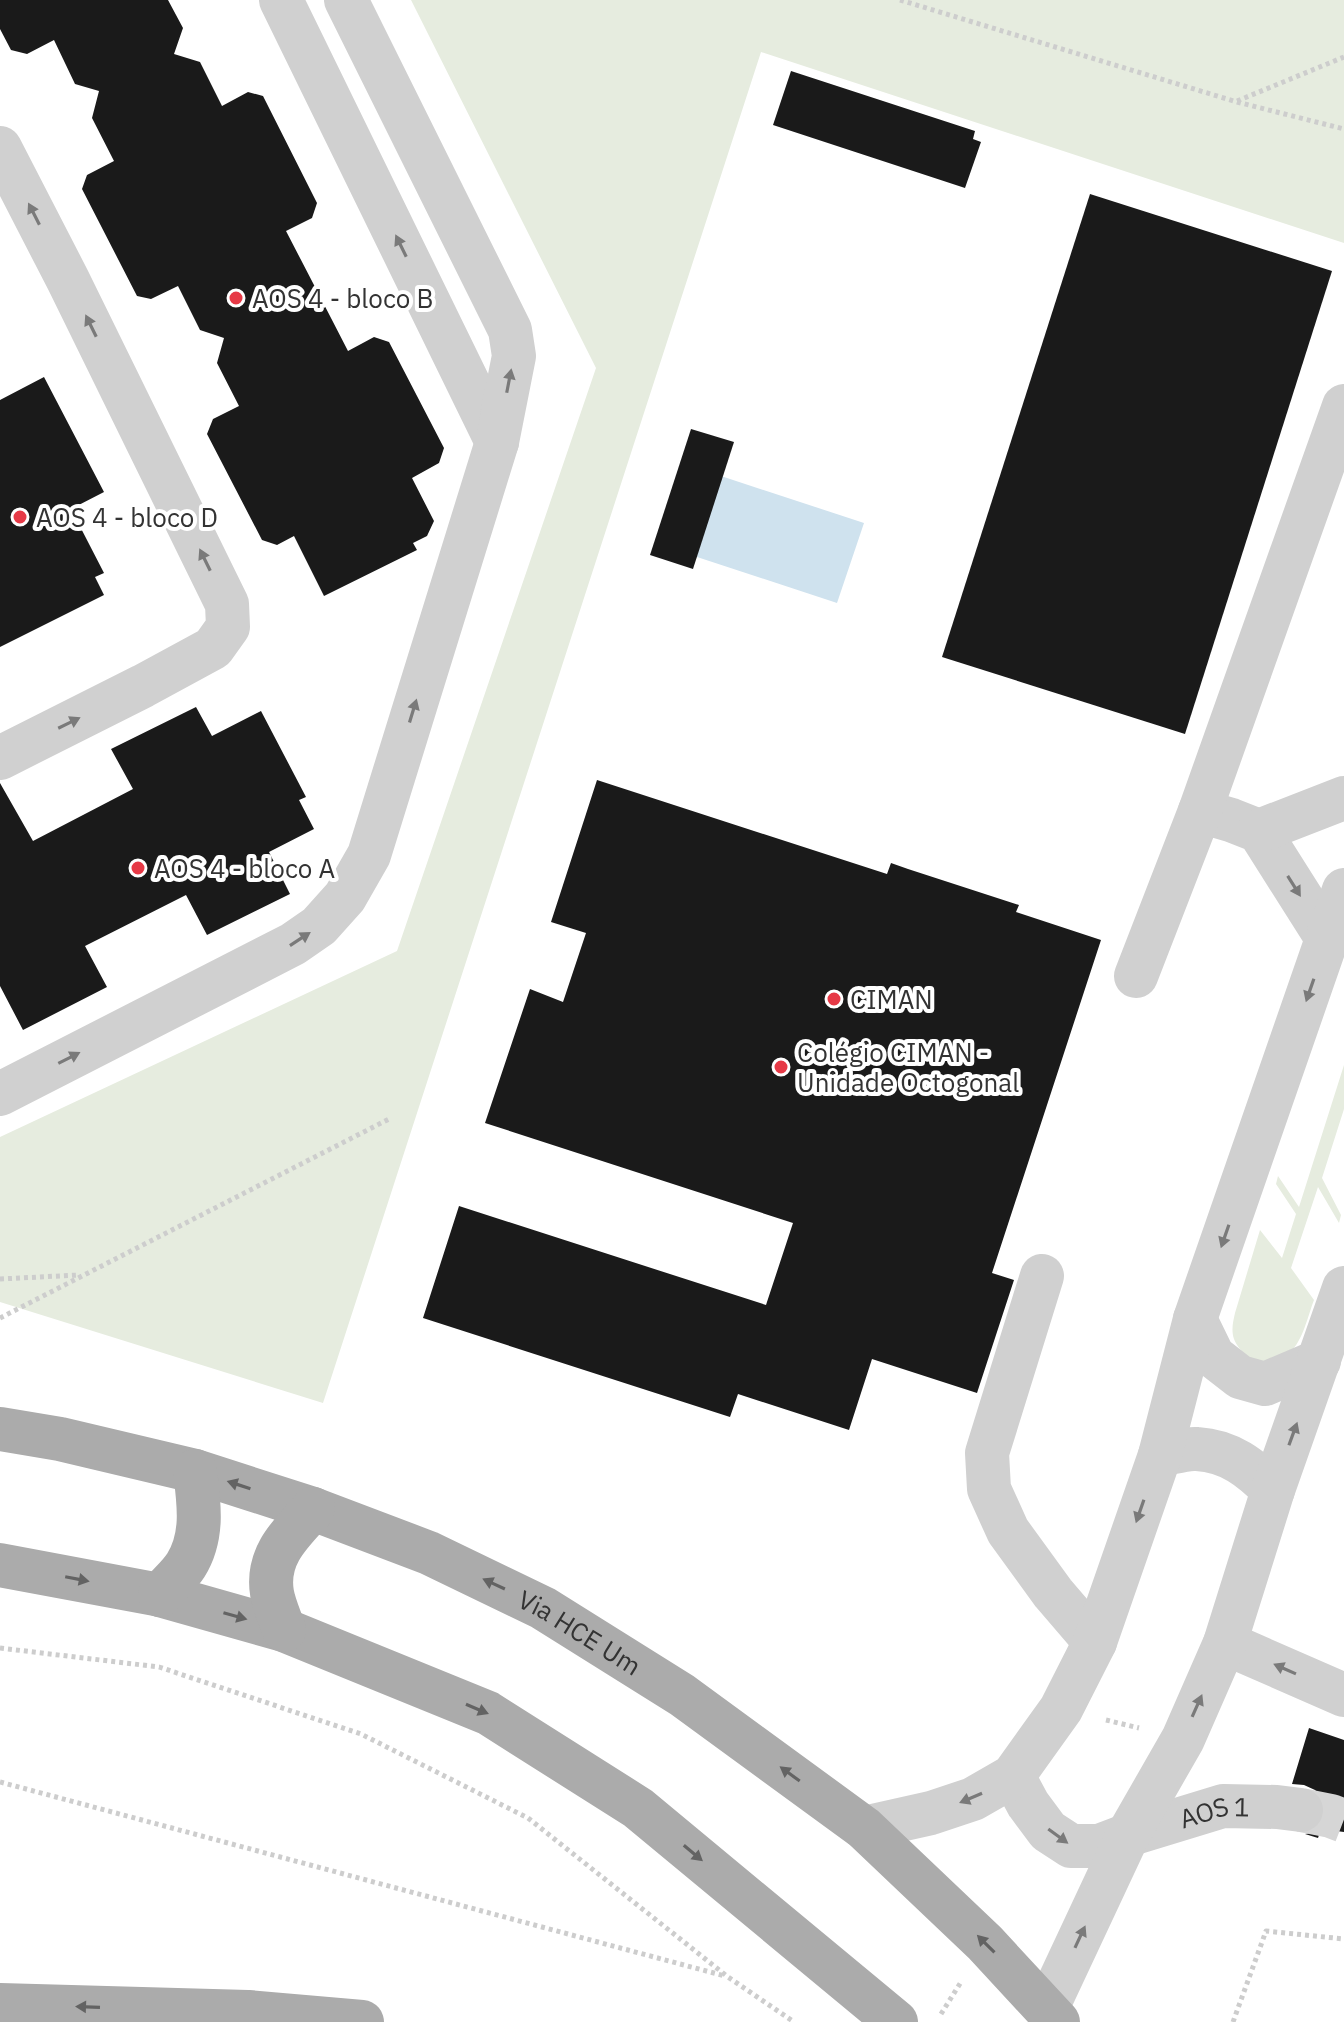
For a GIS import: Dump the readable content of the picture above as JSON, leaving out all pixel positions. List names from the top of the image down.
{
  "streets": {
    "main road": ["Via HCE Um"],
    "street": ["AOS 1"]
  },
  "one_way": ["AOS 1"],
  "places": [
    "AOS 4 - bloco B",
    "AOS 4 - bloco D",
    "AOS 4 - bloco A",
    "CIMAN",
    "Colégio CIMAN - Unidade Octogonal"
  ]
}
